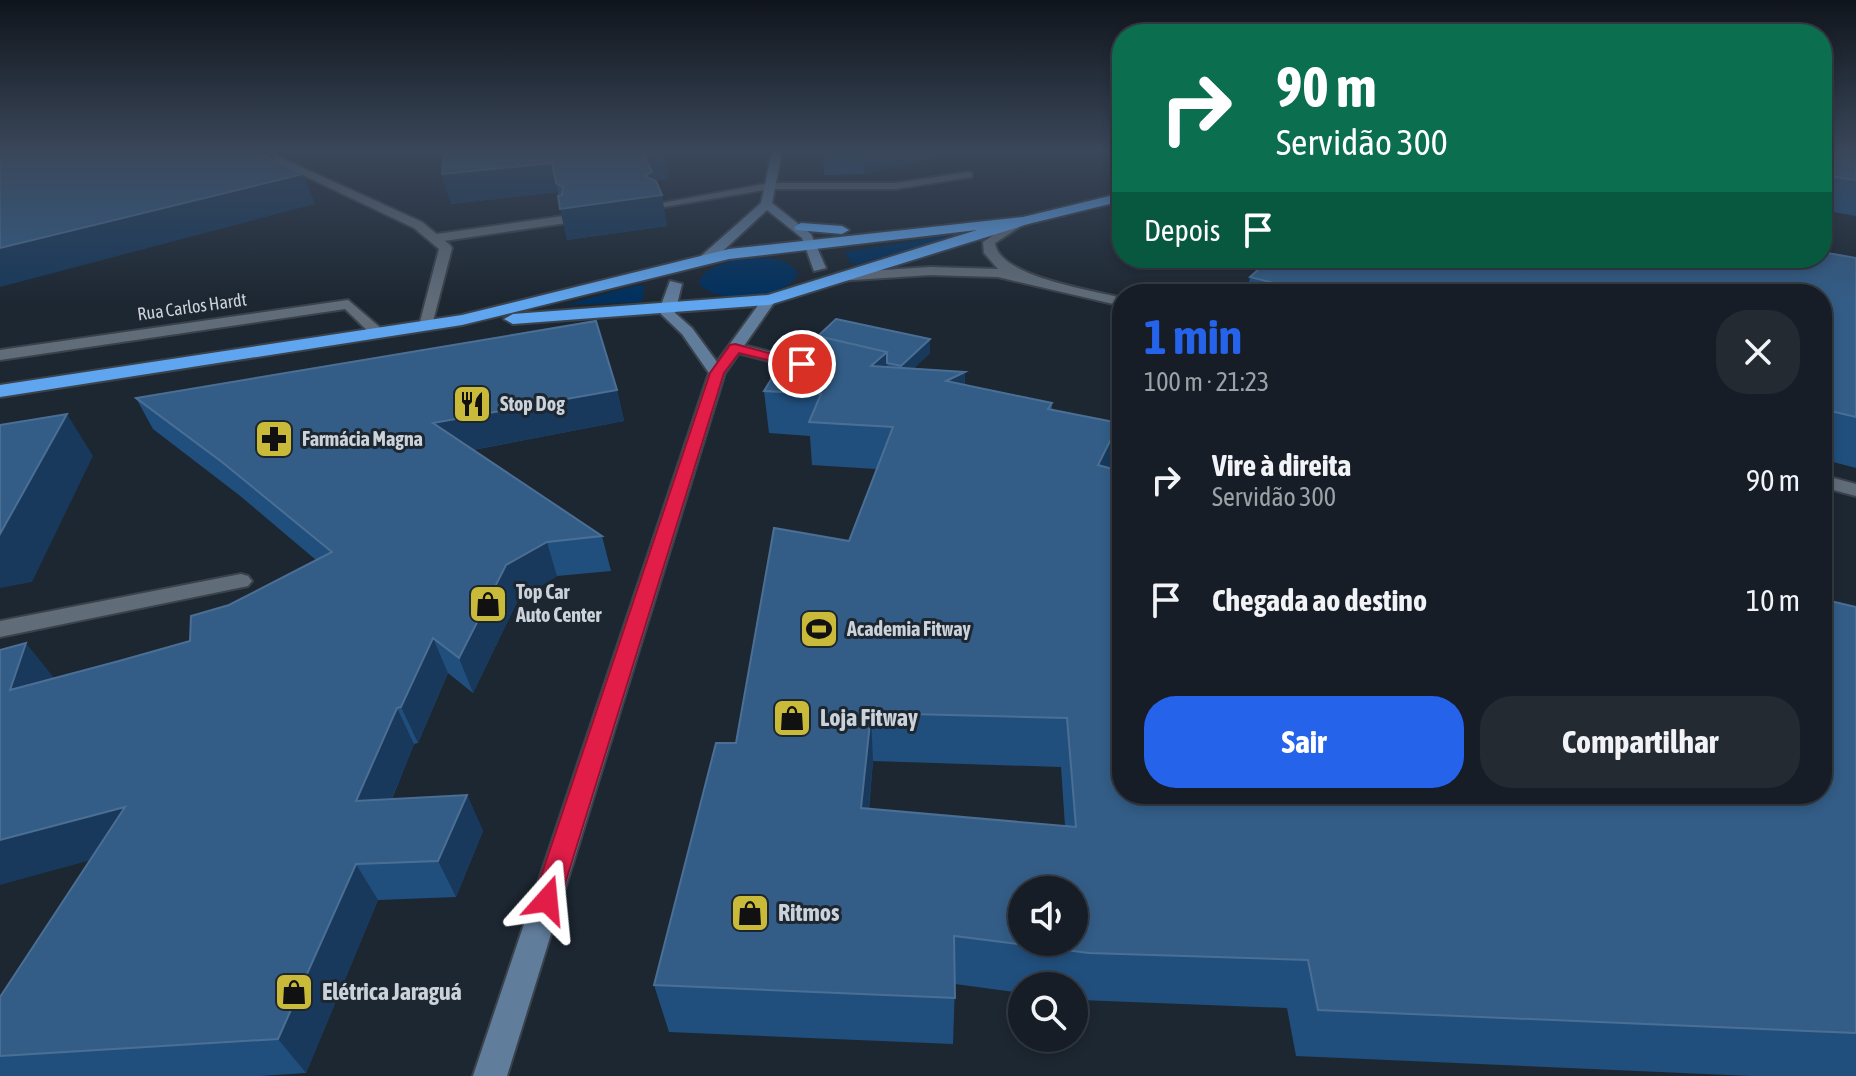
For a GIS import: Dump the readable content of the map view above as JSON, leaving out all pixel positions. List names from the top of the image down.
{
  "streets": {
    "street": ["Rua Carlos Hardt"]
  },
  "places": {
    "restaurant": ["Stop Dog"],
    "pharmacy": ["Farmácia Magna"],
    "shop": [
      "Top Car Auto Center",
      "Loja Fitway",
      "Ritmos",
      "Elétrica Jaraguá"
    ],
    "sports": ["Academia Fitway"]
  },
  "page": {
    "turn": ["90 m", "Servidão 300"],
    "then": "Depois",
    "heading": ["1 min", "100 m · 21:23"],
    "list": [
      {
        "name": "Vire à direita",
        "note": "Servidão 300",
        "value": "90 m"
      },
      {
        "name": "Chegada ao destino",
        "value": "10 m"
      }
    ],
    "buttons": ["Sair", "Compartilhar"]
  }
}
